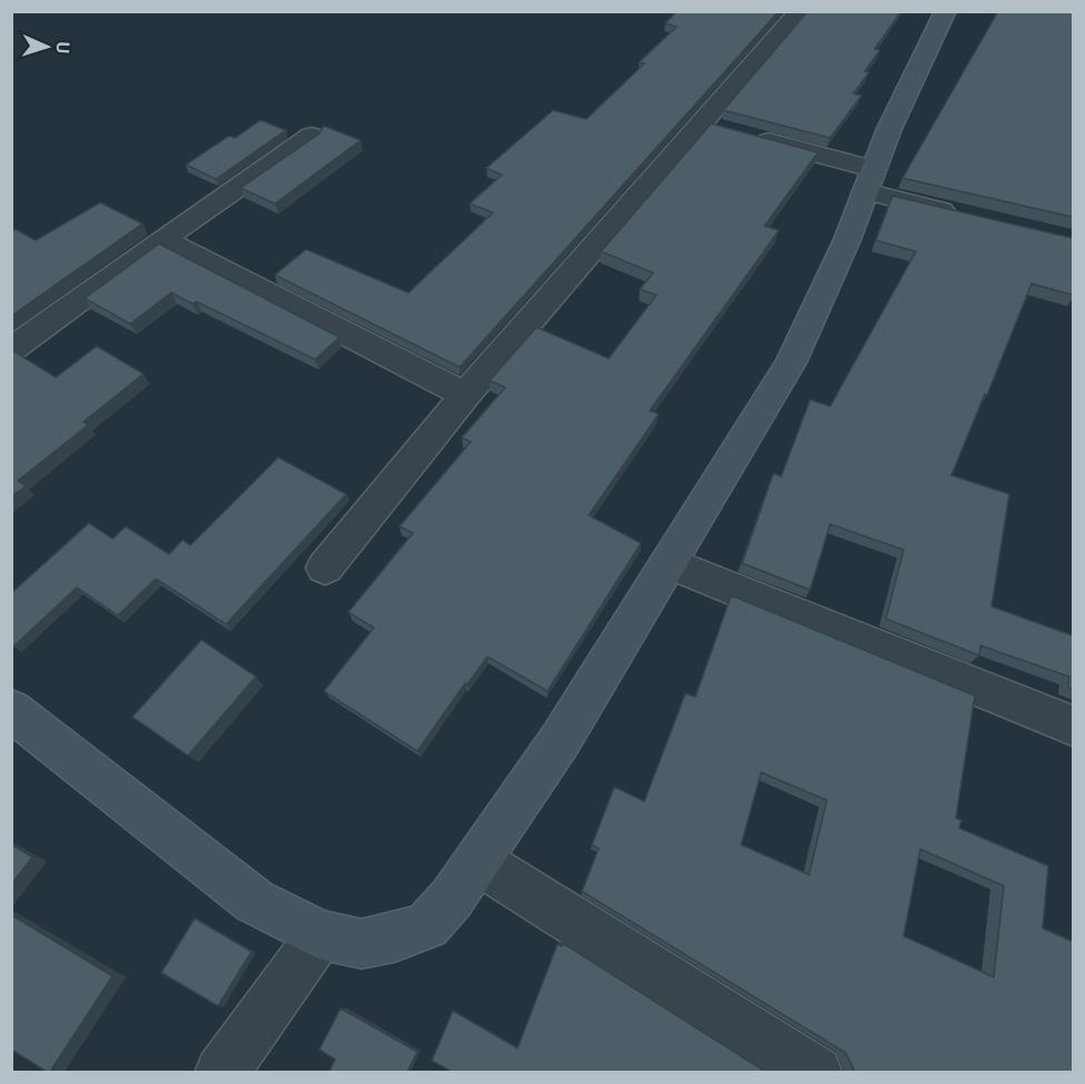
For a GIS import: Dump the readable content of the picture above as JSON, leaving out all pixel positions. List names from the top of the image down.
{
  "north": "right"
}
